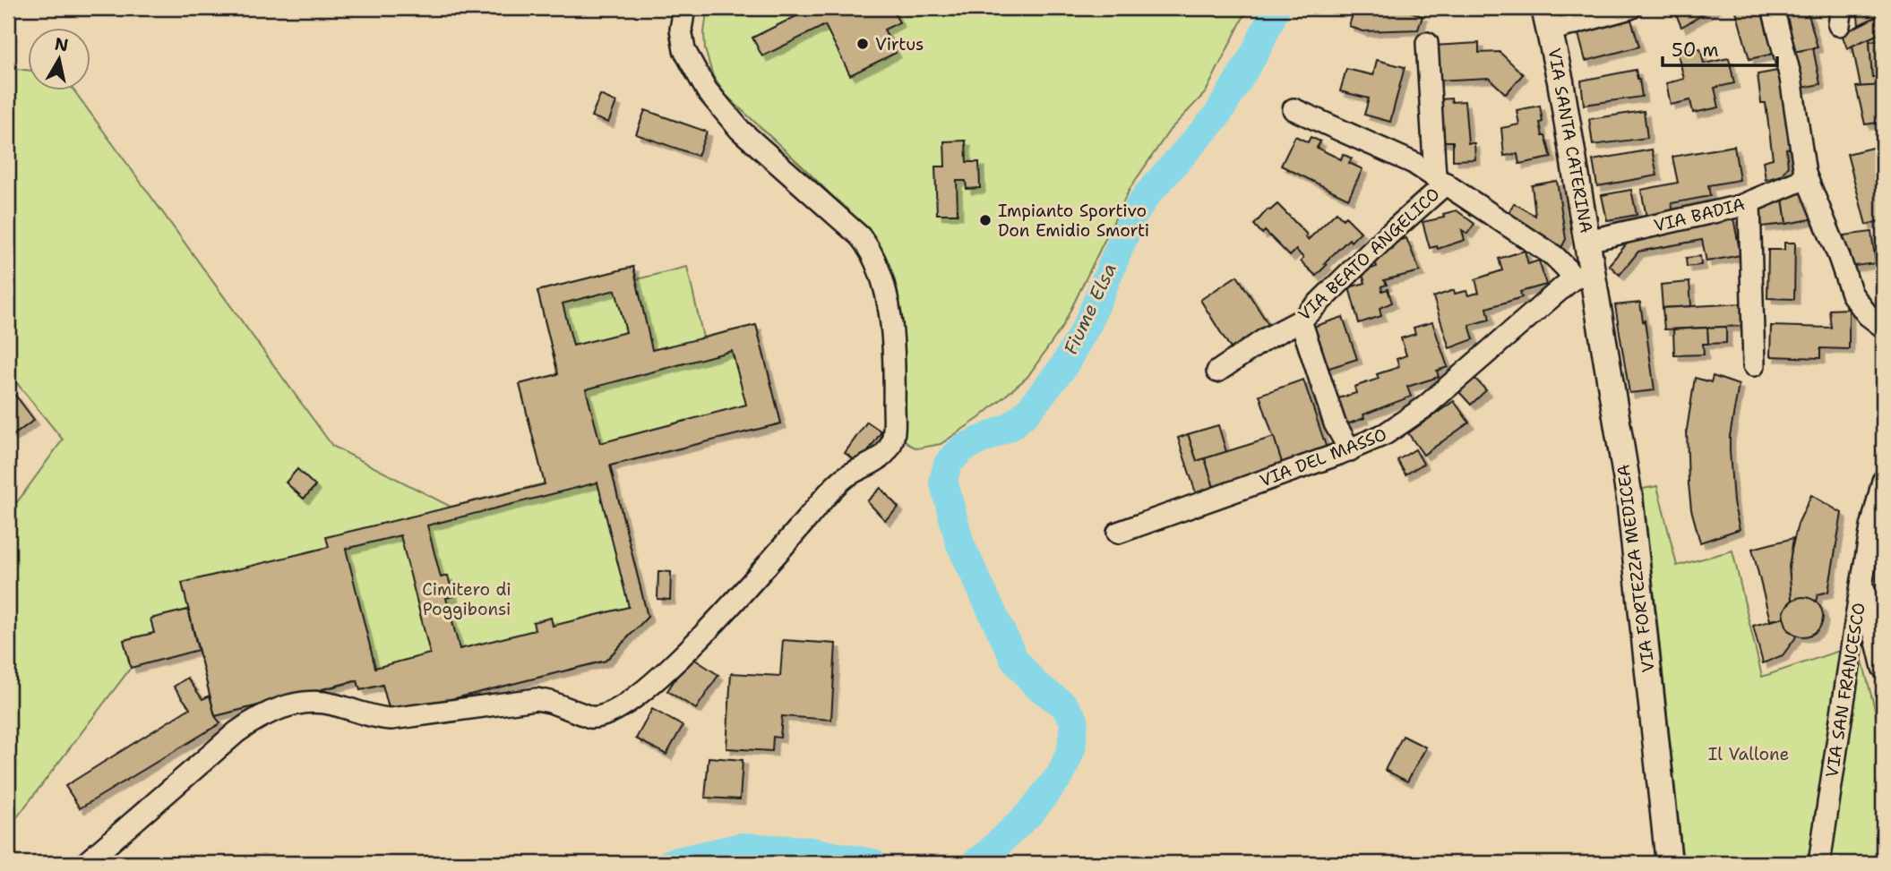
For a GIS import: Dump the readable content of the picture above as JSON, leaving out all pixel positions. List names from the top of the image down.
{
  "streets": {
    "main road": ["VIA SANTA CATERINA", "VIA FORTEZZA MEDICEA"],
    "street": [
      "VIA BADIA",
      "VIA BEATO ANGELICO",
      "VIA DEL MASSO",
      "VIA SAN FRANCESCO"
    ]
  },
  "crossings": [
    ["VIA SANTA CATERINA", "VIA BADIA"],
    ["VIA SANTA CATERINA", "VIA DEL MASSO"],
    ["VIA SANTA CATERINA", "VIA FORTEZZA MEDICEA"],
    ["VIA DEL MASSO", "VIA FORTEZZA MEDICEA"]
  ],
  "water": ["Fiume Elsa"],
  "parks": ["Cimitero di Poggibonsi", "Il Vallone"],
  "places": ["Virtus", "Impianto Sportivo Don Emidio Smorti"],
  "scale_bar": "50 m",
  "north": "top"
}
